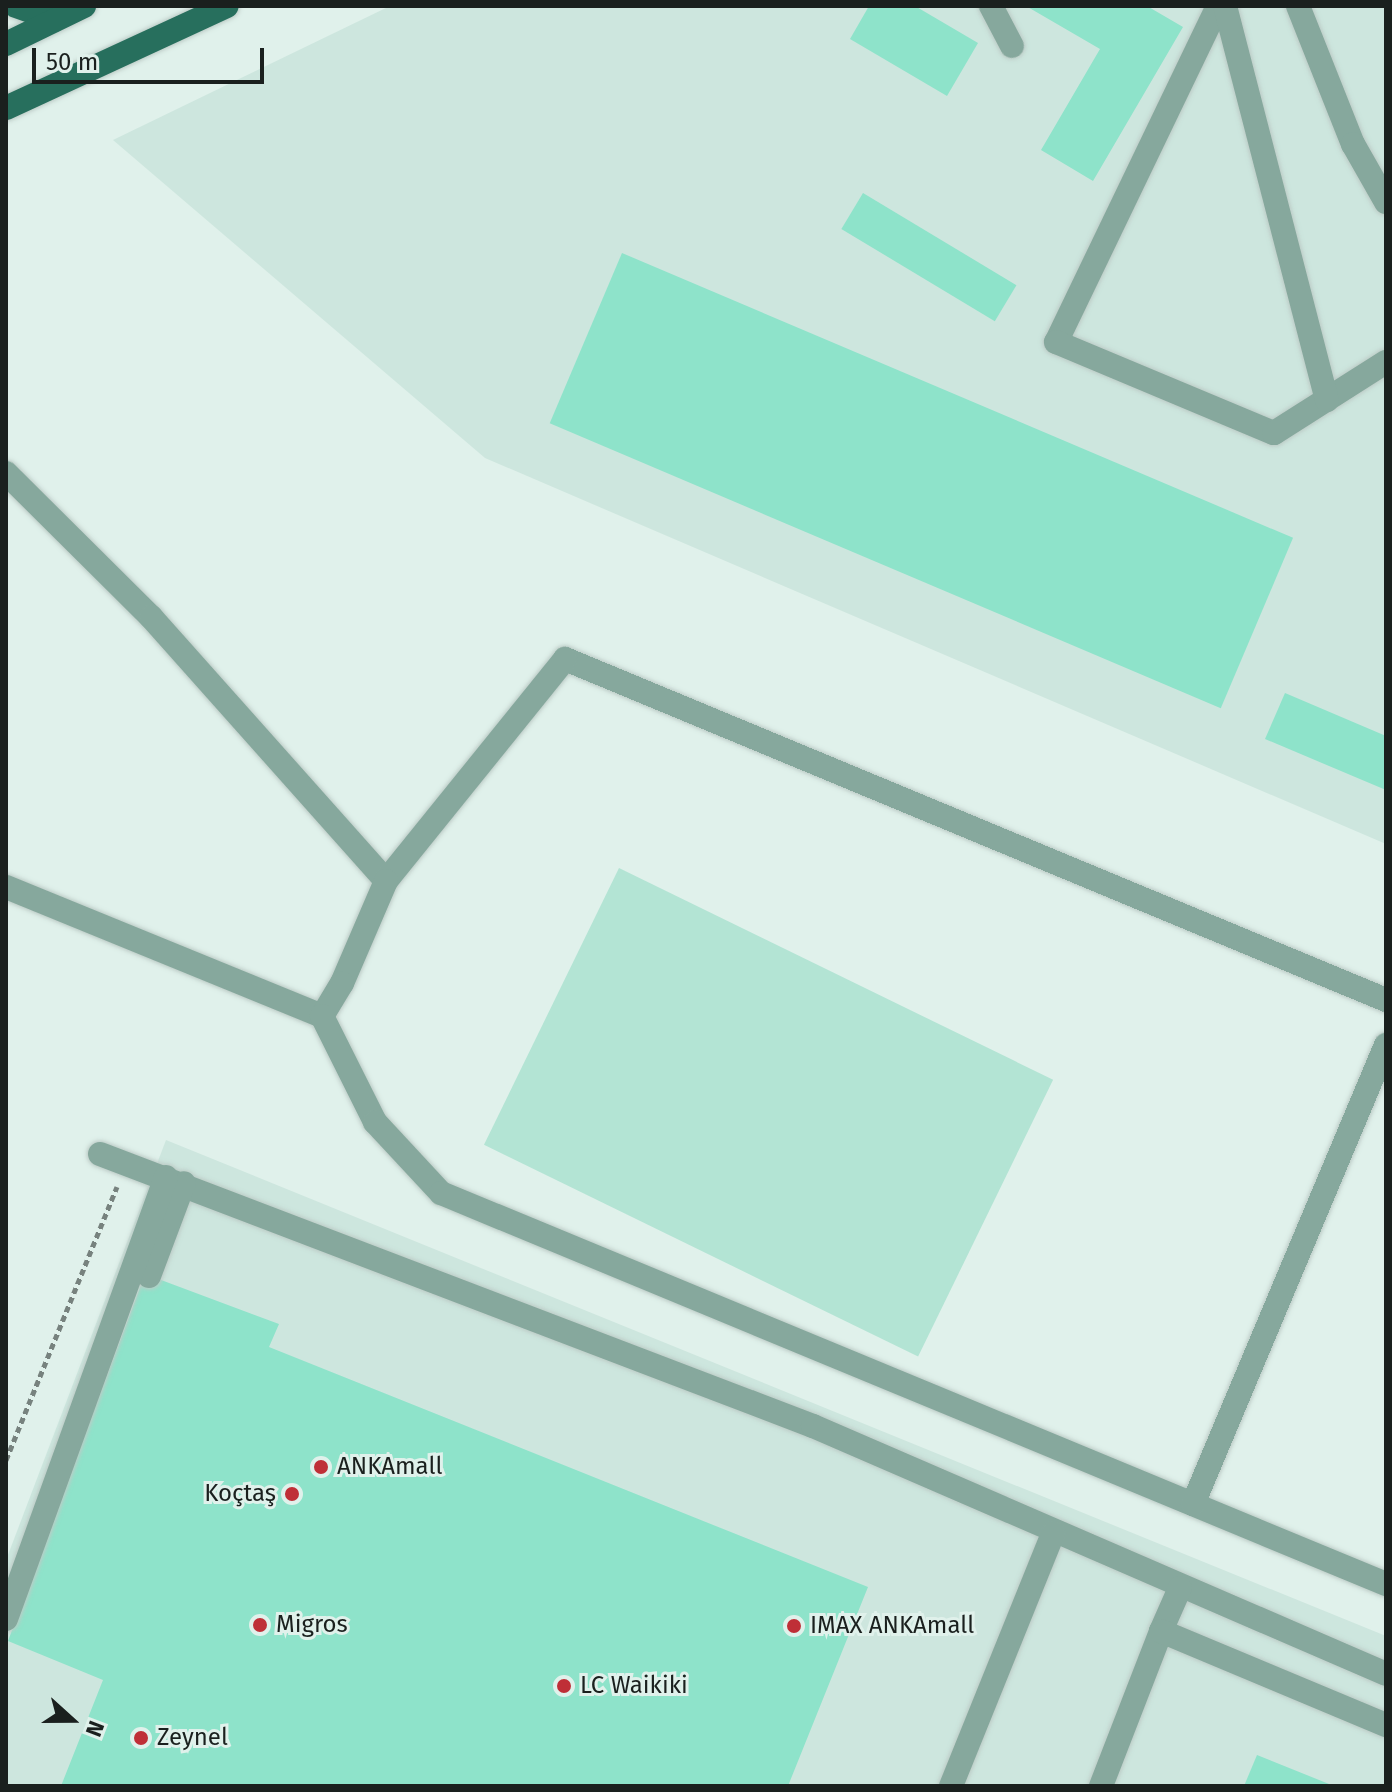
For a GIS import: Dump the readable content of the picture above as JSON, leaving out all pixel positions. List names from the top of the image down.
{
  "places": [
    "ANKAmall",
    "Koçtaş",
    "Migros",
    "IMAX ANKAmall",
    "LC Waikiki",
    "Zeynel"
  ],
  "scale_bar": "50 m",
  "north": "right"
}
